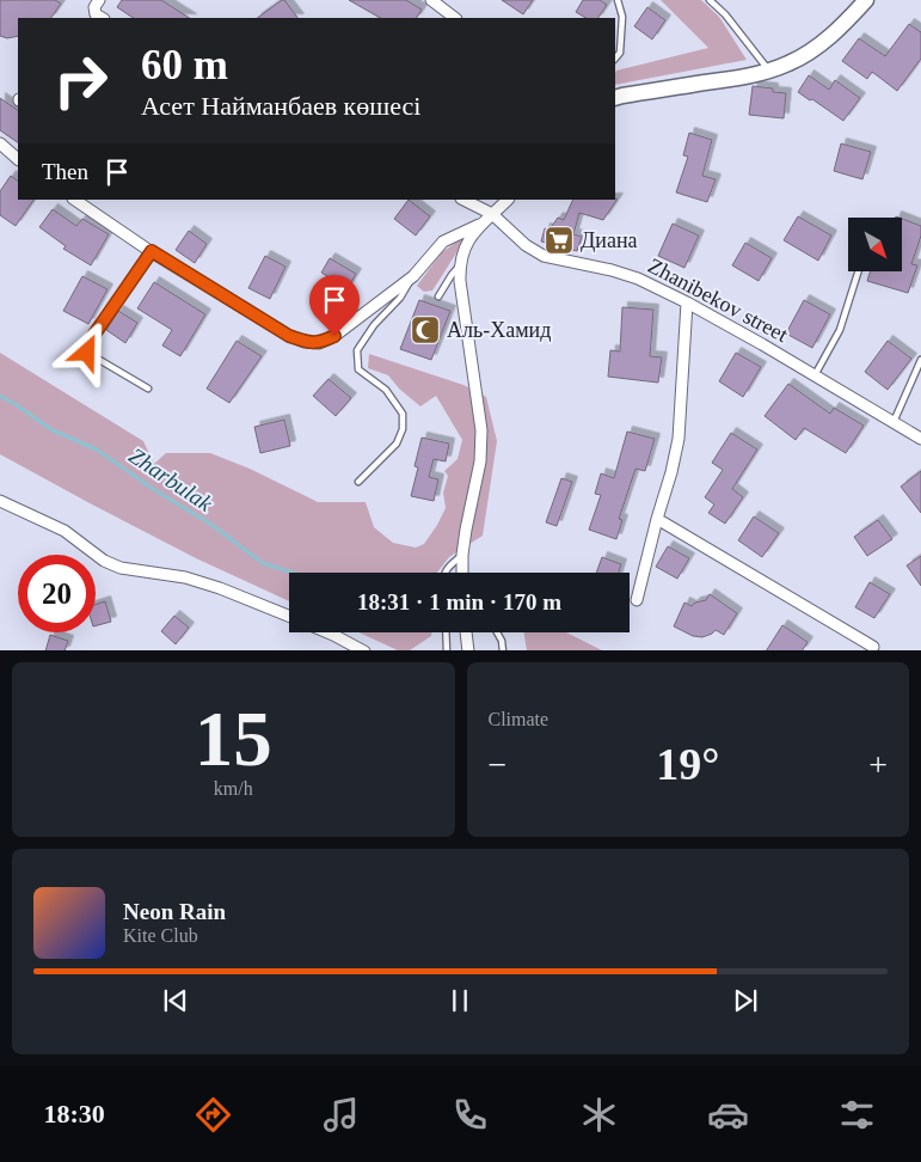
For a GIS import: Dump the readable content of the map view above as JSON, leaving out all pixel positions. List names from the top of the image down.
{
  "streets": {
    "street": ["Zhanibekov street"]
  },
  "water": ["Zharbulak"],
  "places": {
    "supermarket": ["Диана"],
    "mosque": ["Аль-Хамид"]
  },
  "north": "bottom right",
  "page": {
    "turn": ["60 m", "Асет Найманбаев көшесі"],
    "then": "Then",
    "limit": "20",
    "trip": "18:31 · 1 min · 170 m",
    "tile": [
      ["15", "km/h"],
      "Climate"
    ],
    "heat": ["−", "19°", "+"],
    "song": ["Neon Rain", "Kite Club"],
    "tabs": "18:30"
  }
}
